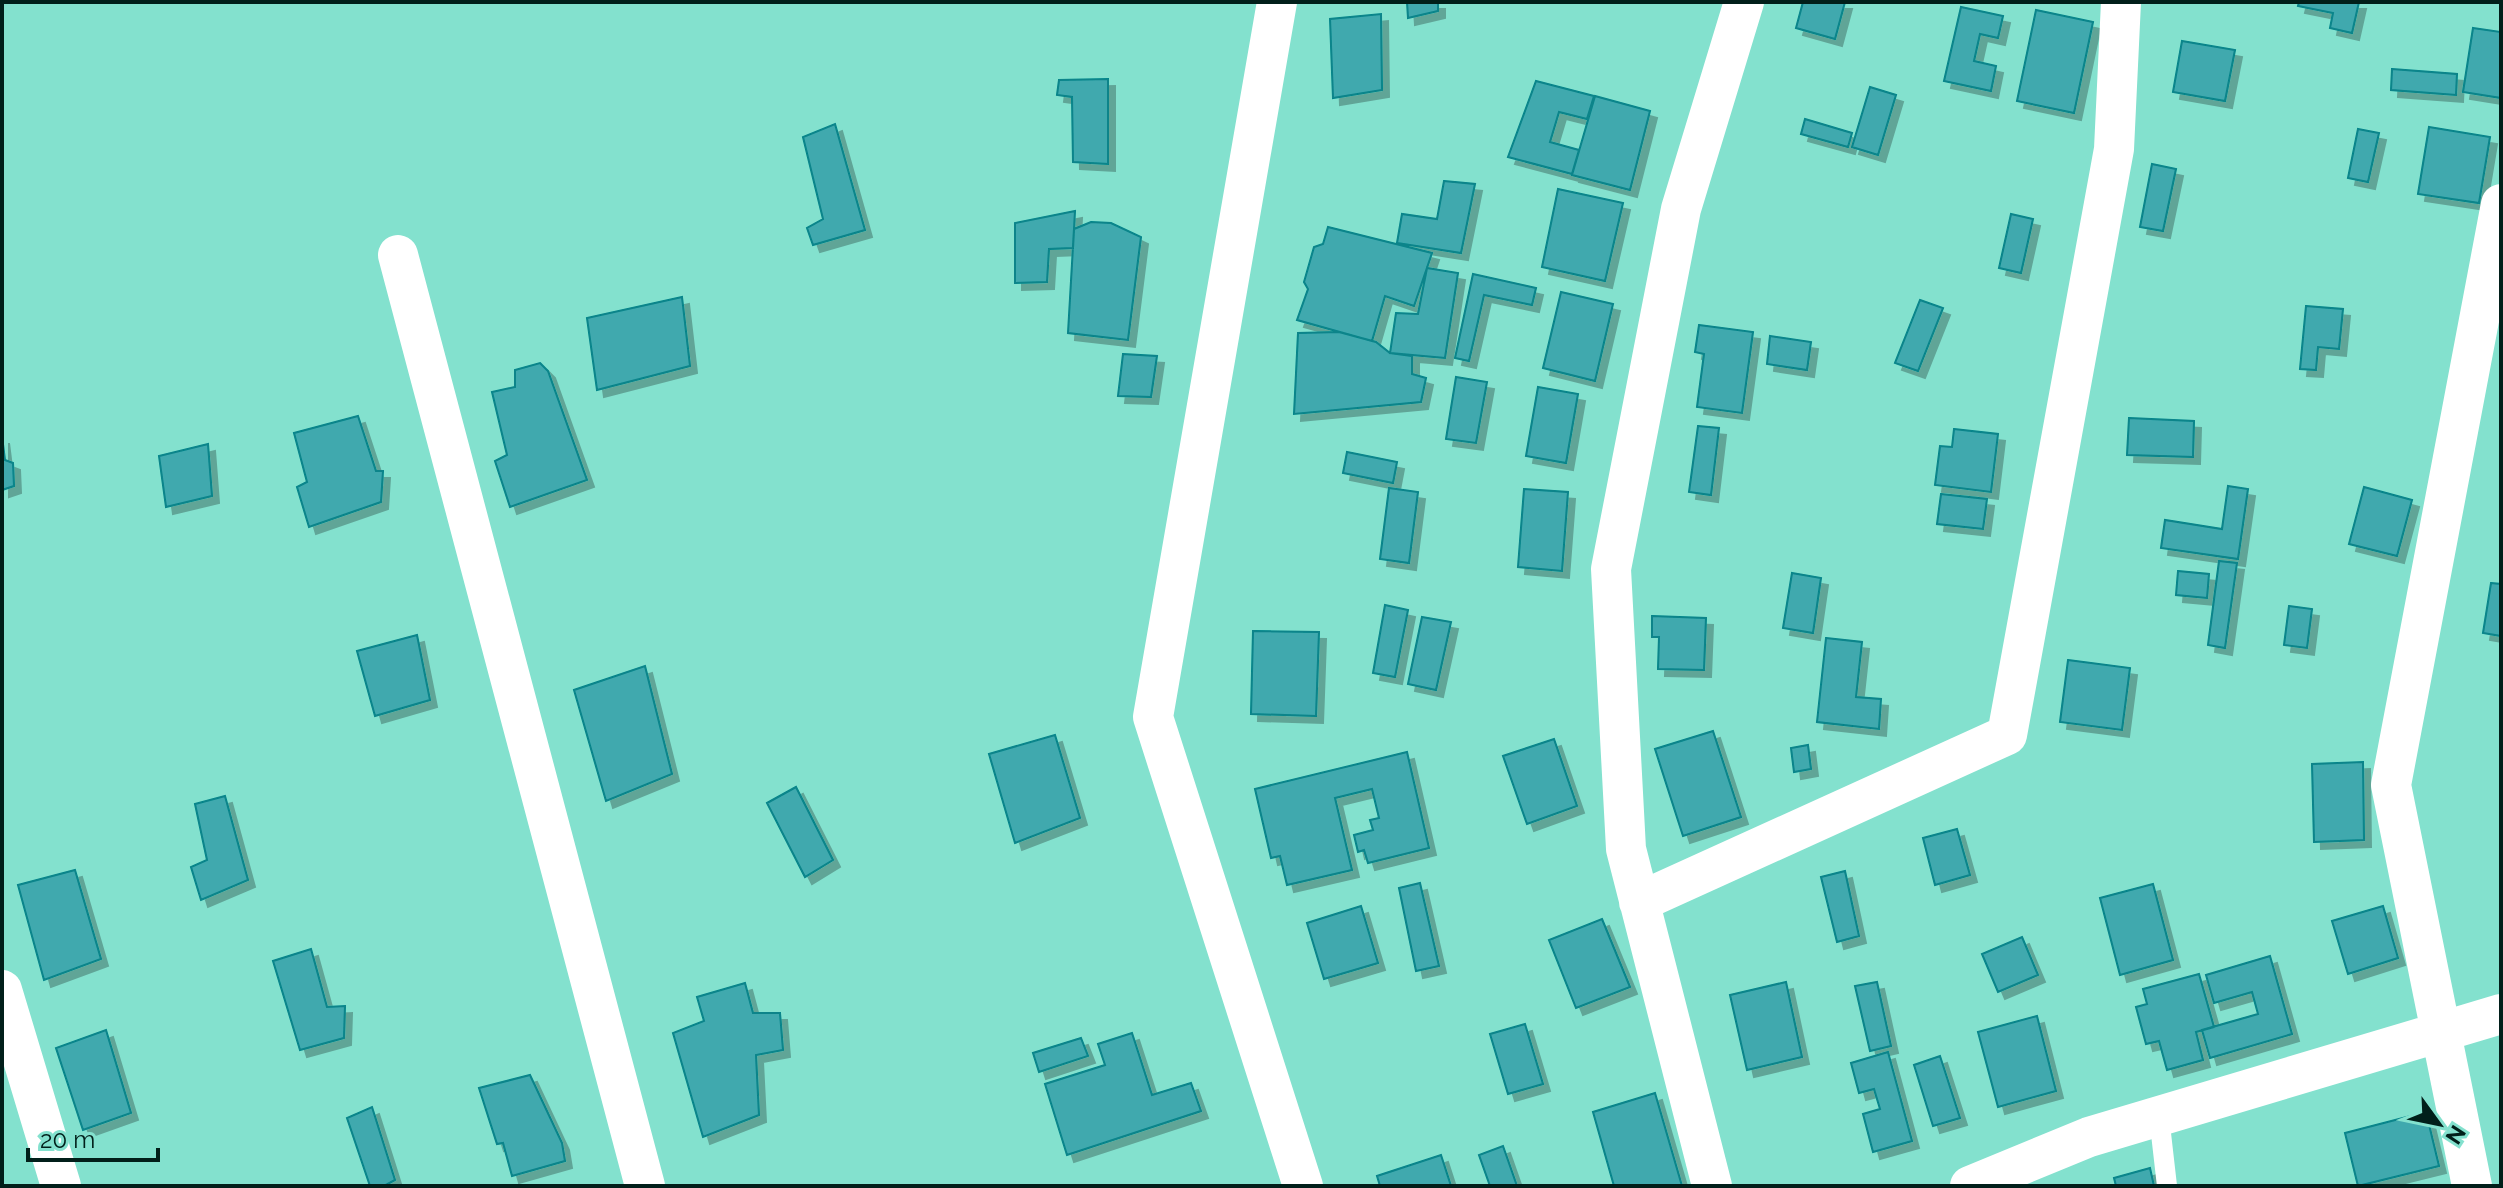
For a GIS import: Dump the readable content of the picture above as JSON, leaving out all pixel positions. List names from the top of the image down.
{
  "scale_bar": "20 m",
  "north": "bottom right"
}
